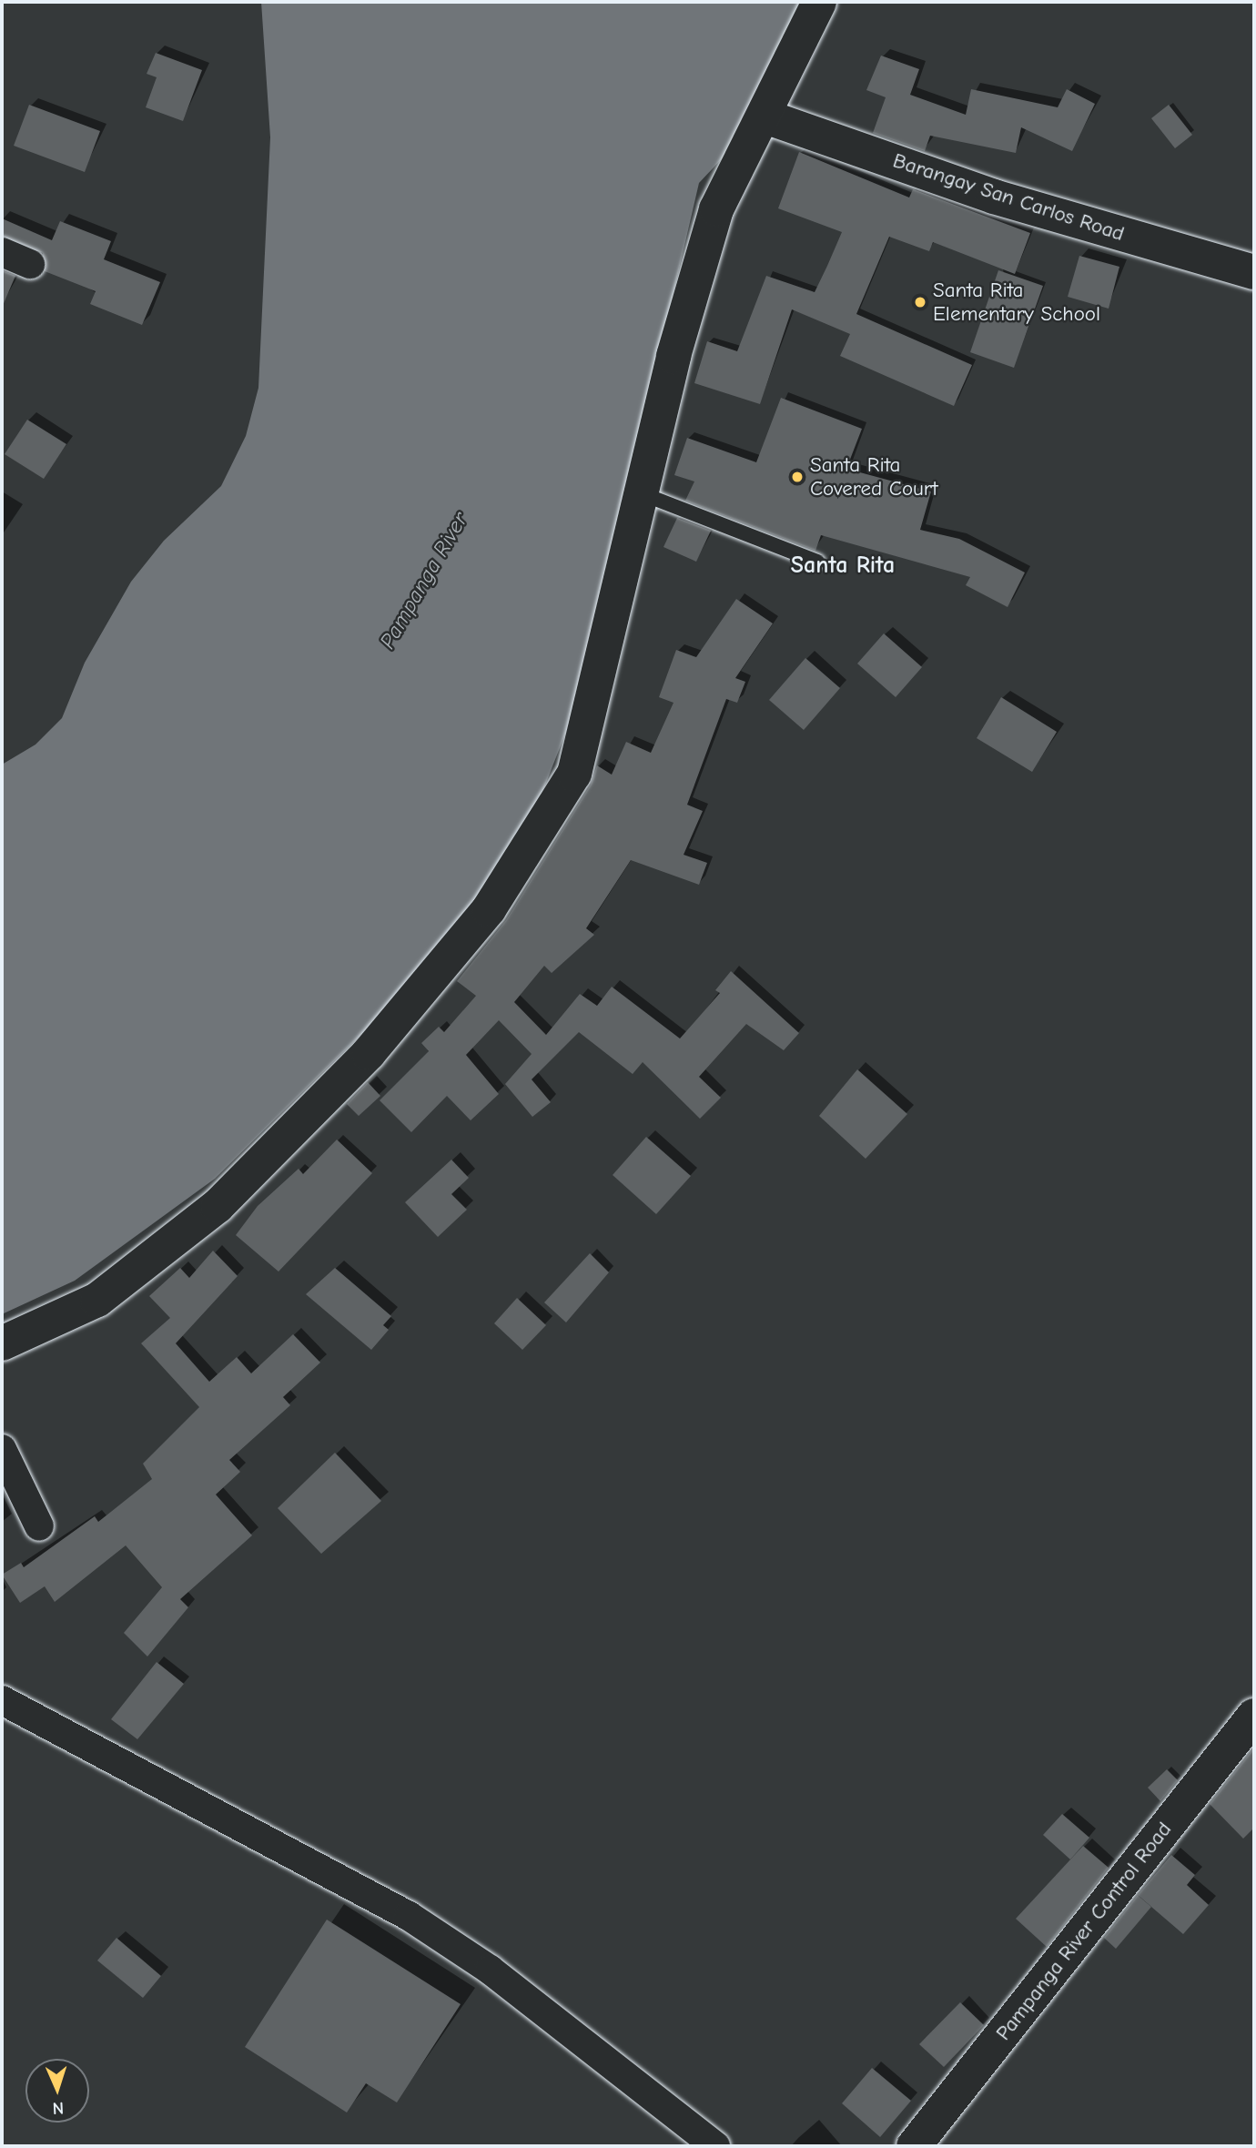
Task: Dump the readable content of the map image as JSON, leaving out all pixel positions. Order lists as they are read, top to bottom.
{
  "streets": {
    "street": ["Barangay San Carlos Road", "Pampanga River Control Road"]
  },
  "districts": ["Santa Rita"],
  "water": ["Pampanga River"],
  "places": ["Santa Rita Elementary School", "Santa Rita Covered Court"],
  "north": "bottom"
}
